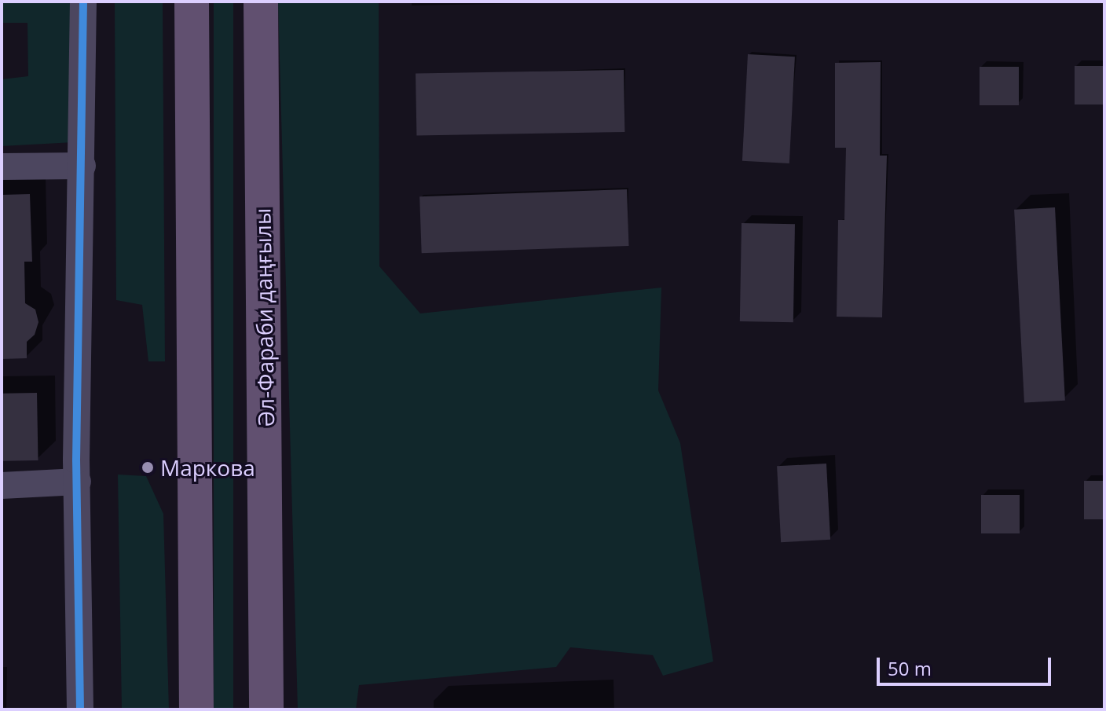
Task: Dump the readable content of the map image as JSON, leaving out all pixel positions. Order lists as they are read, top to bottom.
{
  "streets": {
    "main road": ["Әл-Фараби даңғылы"]
  },
  "places": ["Маркова"],
  "scale_bar": "50 m"
}
